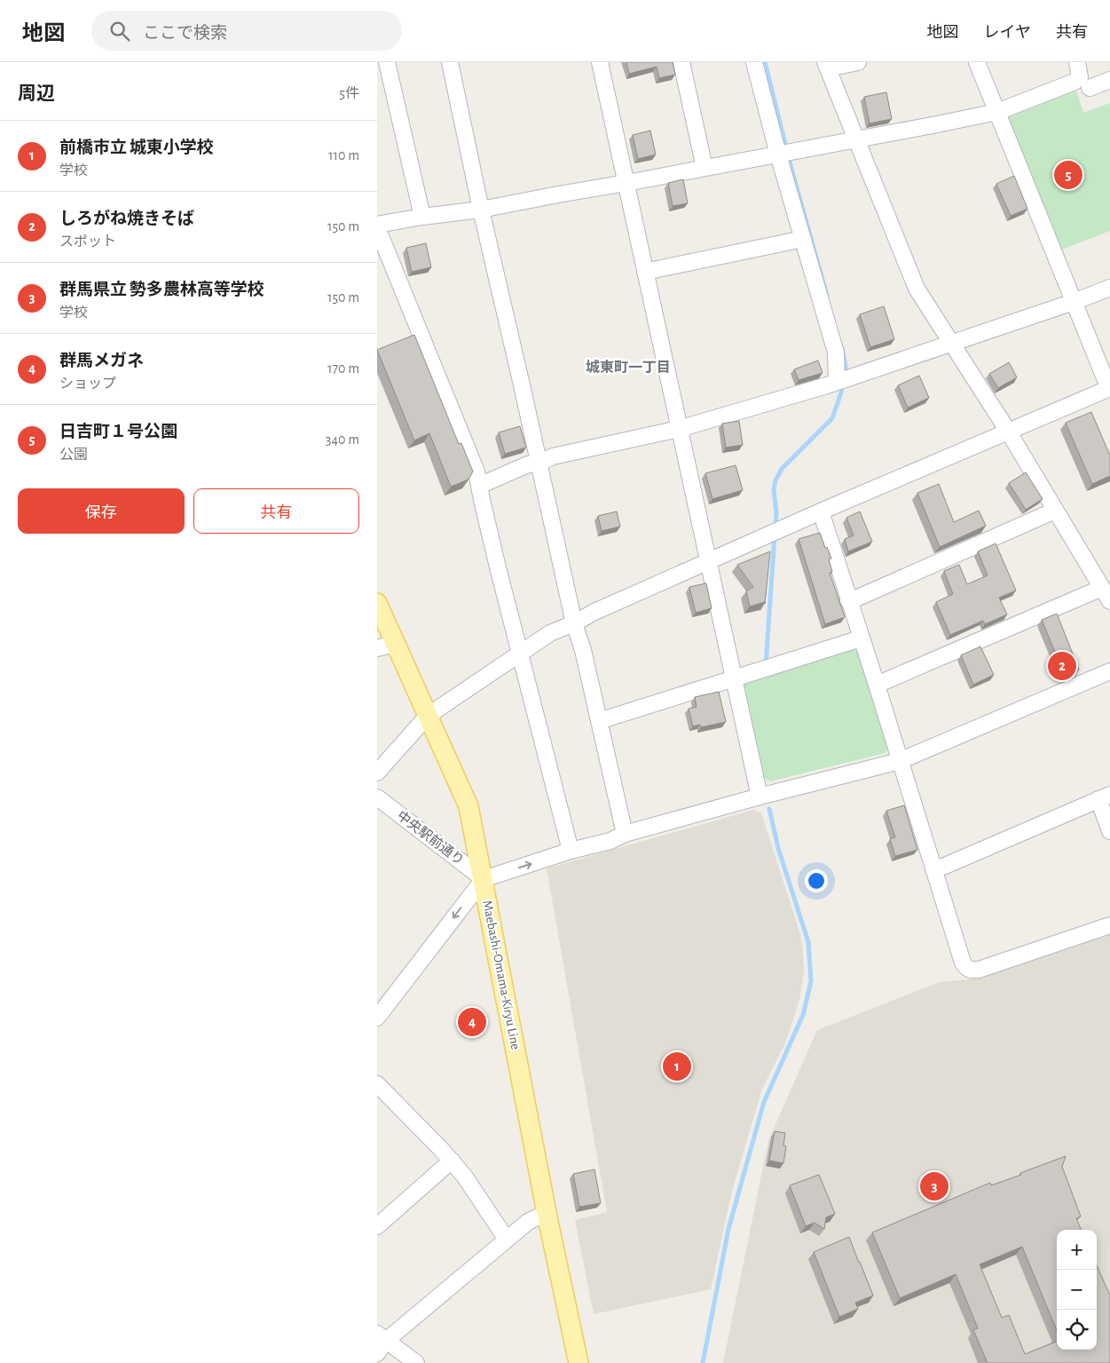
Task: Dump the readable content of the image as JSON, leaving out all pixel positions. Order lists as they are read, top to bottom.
{
  "streets": {
    "main road": ["Maebashi-Omama-Kiryu Line"],
    "street": ["中央駅前通り"]
  },
  "crossings": [
    ["中央駅前通り", "Maebashi-Omama-Kiryu Line"]
  ],
  "districts": ["城東町一丁目"],
  "page": {
    "header": "地図",
    "search": "ここで検索",
    "nav": ["地図", "レイヤ", "共有"],
    "heading": ["周辺", "5件"],
    "list": [
      {
        "mark": "1",
        "name": "前橋市立 城東小学校",
        "note": "学校",
        "value": "110 m"
      },
      {
        "mark": "2",
        "name": "しろがね焼きそば",
        "note": "スポット",
        "value": "150 m"
      },
      {
        "mark": "3",
        "name": "群馬県立 勢多農林高等学校",
        "note": "学校",
        "value": "150 m"
      },
      {
        "mark": "4",
        "name": "群馬メガネ",
        "note": "ショップ",
        "value": "170 m"
      },
      {
        "mark": "5",
        "name": "日吉町１号公園",
        "note": "公園",
        "value": "340 m"
      }
    ],
    "pins": [
      "5",
      "2",
      "4",
      "1",
      "3"
    ],
    "buttons": ["保存", "共有"],
    "map_buttons": ["+", "−"]
  }
}
